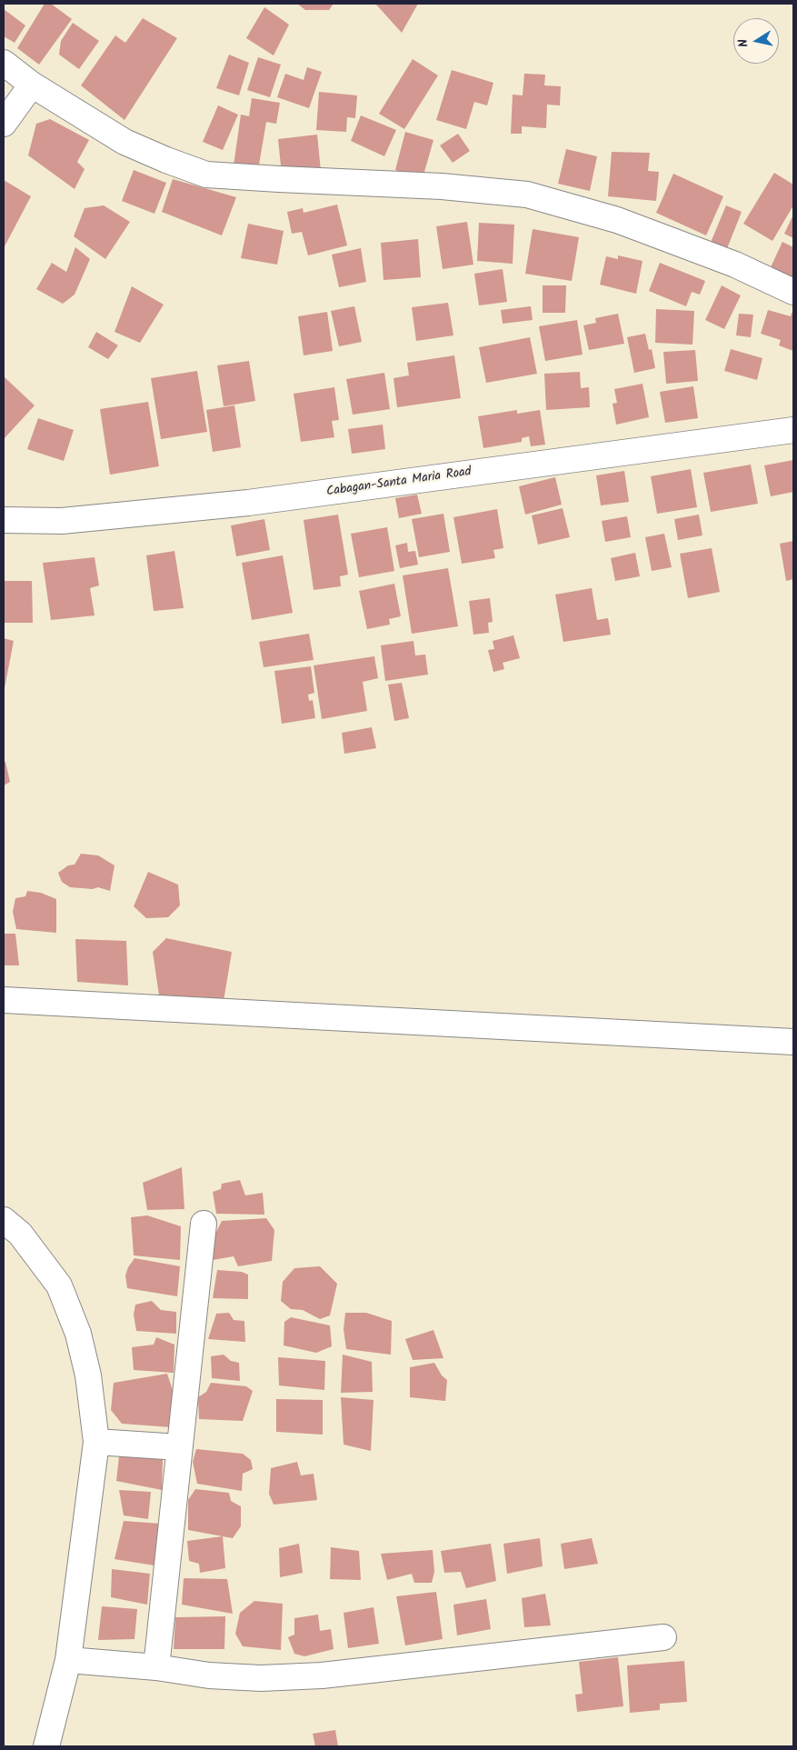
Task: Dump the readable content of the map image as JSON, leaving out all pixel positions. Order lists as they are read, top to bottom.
{
  "streets": {
    "street": ["Cabagan-Santa Maria Road"]
  },
  "north": "left"
}
